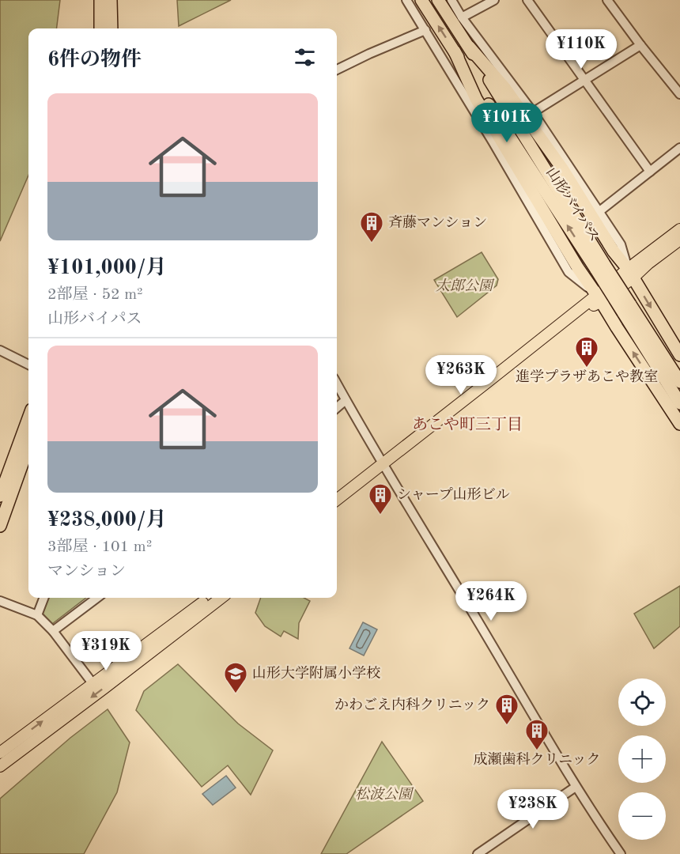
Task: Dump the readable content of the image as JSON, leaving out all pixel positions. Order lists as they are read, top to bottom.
{
  "streets": {
    "highway": ["山形バイパス"]
  },
  "districts": ["あこや町三丁目"],
  "parks": ["太郎公園", "松波公園"],
  "places": {
    "building": [
      "斉藤マンション",
      "進学プラザあこや教室",
      "シャープ山形ビル",
      "かわごえ内科クリニック",
      "成瀬歯科クリニック"
    ],
    "school or university": ["山形大学附属小学校"]
  },
  "page": {
    "heading": "6件の物件",
    "price": [
      "¥110K",
      "¥101K",
      "¥263K",
      "¥264K",
      "¥319K",
      "¥238K"
    ],
    "list": [
      {
        "name": "¥101,000/月",
        "note": "2部屋 · 52 m² · 山形バイパス"
      },
      {
        "name": "¥238,000/月",
        "note": "3部屋 · 101 m² · マンション"
      }
    ],
    "map_buttons": ["+", "−"]
  }
}
